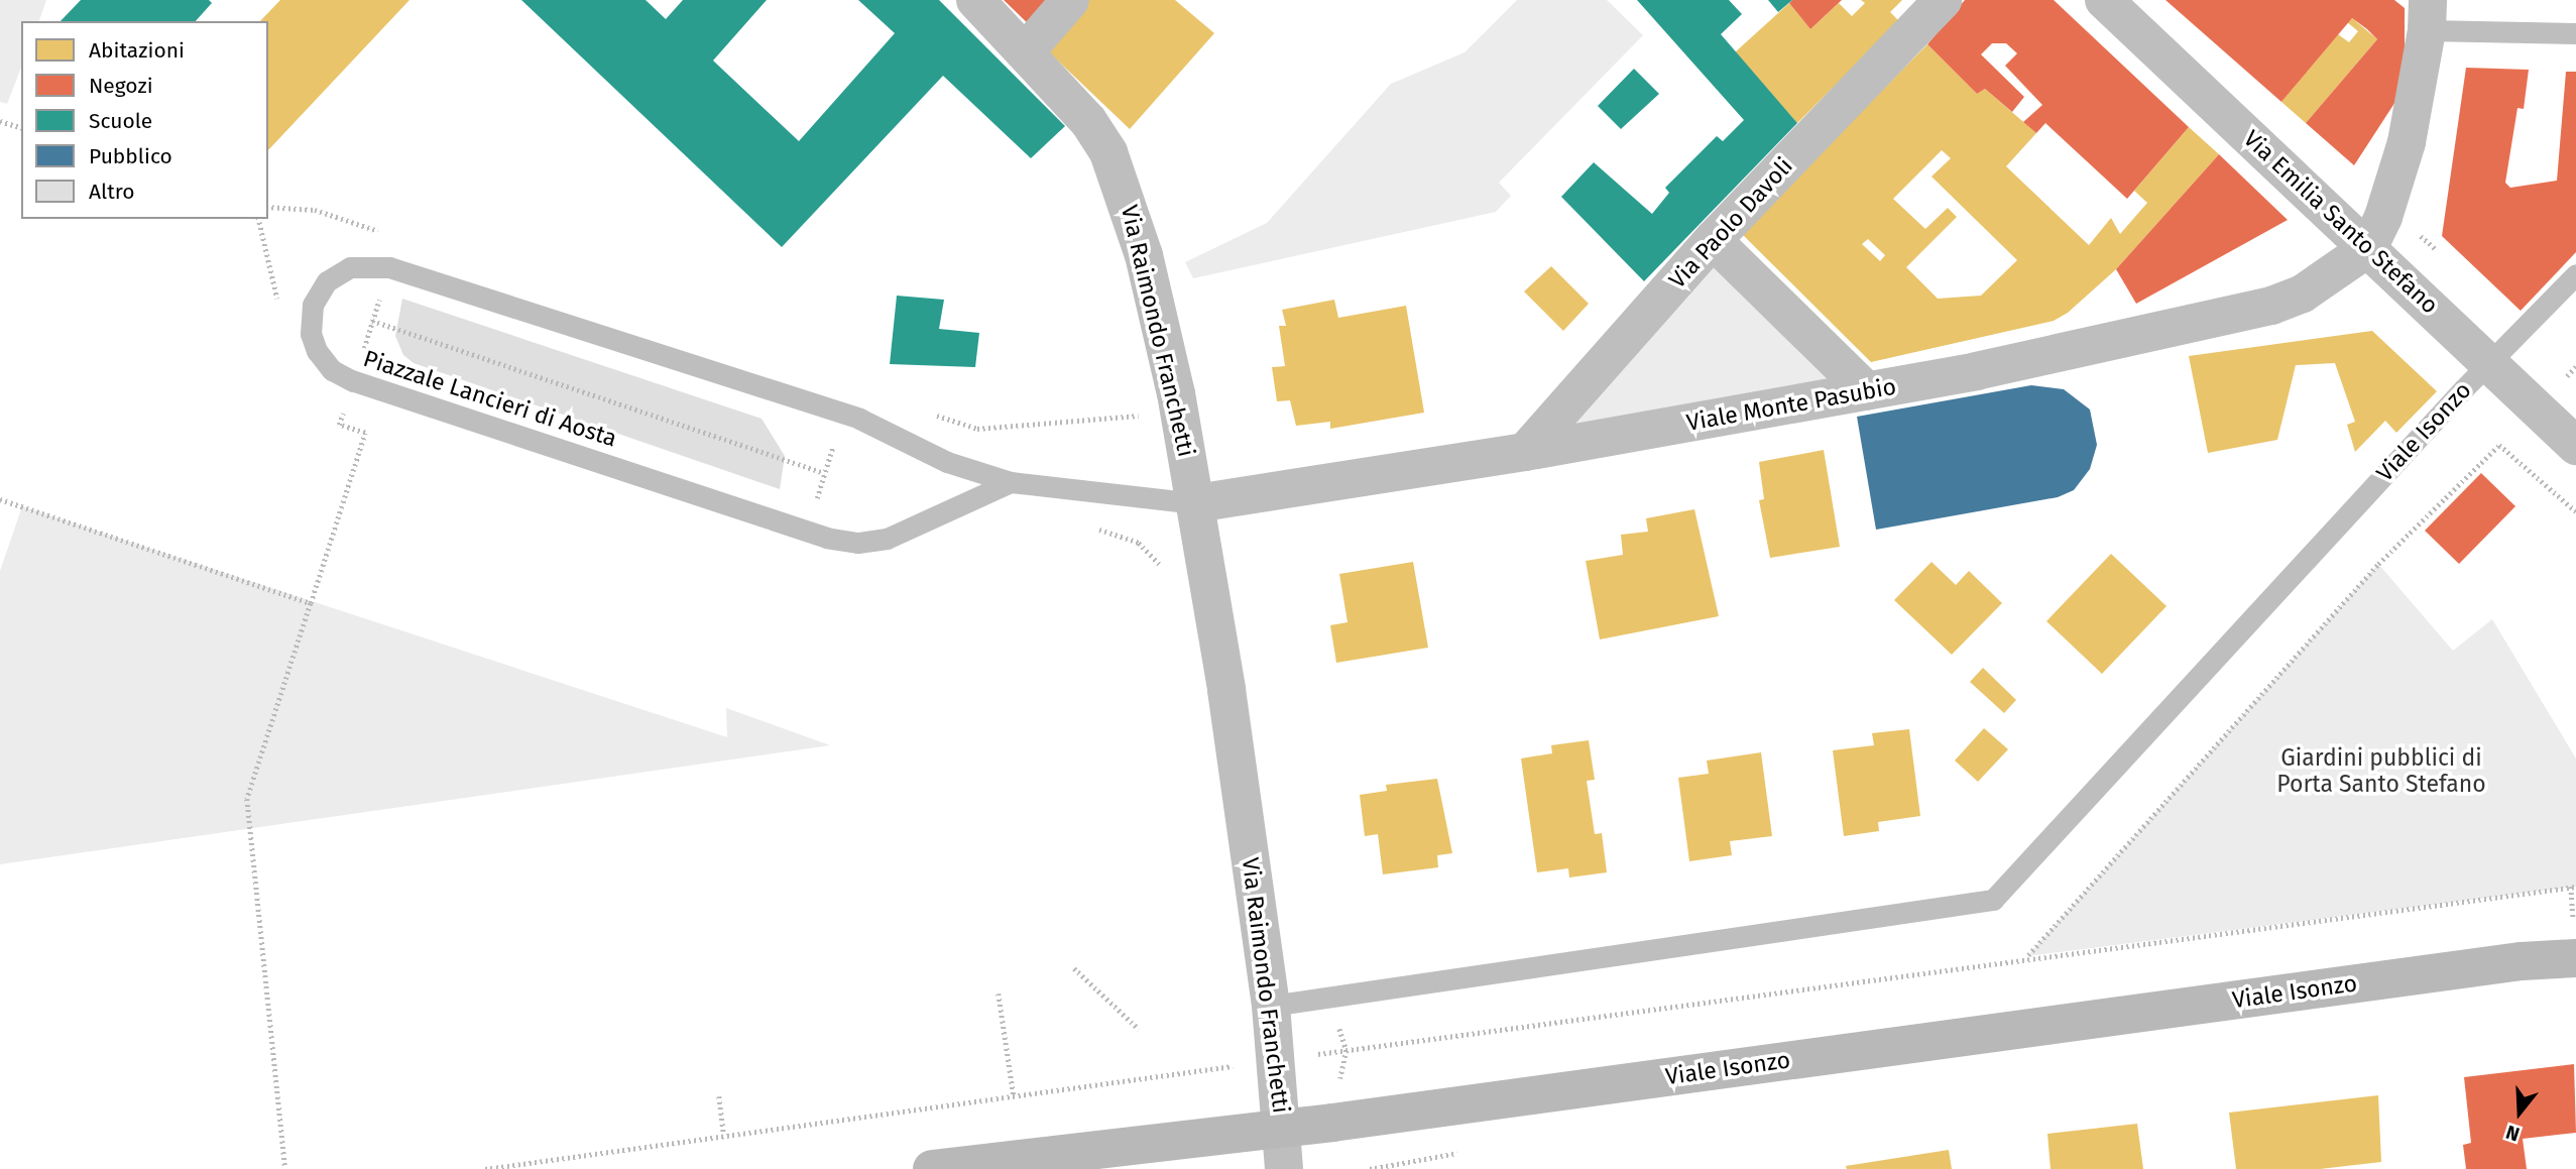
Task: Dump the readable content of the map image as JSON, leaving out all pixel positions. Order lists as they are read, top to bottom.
{
  "streets": {
    "main road": ["Viale Isonzo"],
    "street": [
      "Via Emilia Santo Stefano",
      "Via Paolo Davoli",
      "Via Raimondo Franchetti",
      "Viale Monte Pasubio"
    ],
    "lane": ["Piazzale Lancieri di Aosta"]
  },
  "crossings": [
    ["Via Emilia Santo Stefano", "Viale Monte Pasubio"],
    ["Via Emilia Santo Stefano", "Viale Isonzo"],
    ["Via Paolo Davoli", "Viale Monte Pasubio"],
    ["Via Raimondo Franchetti", "Piazzale Lancieri di Aosta"],
    ["Via Raimondo Franchetti", "Viale Monte Pasubio"],
    ["Via Raimondo Franchetti", "Viale Isonzo"],
    ["Piazzale Lancieri di Aosta", "Viale Monte Pasubio"]
  ],
  "parks": ["Giardini pubblici di Porta Santo Stefano"],
  "legend": [
    "Abitazioni",
    "Negozi",
    "Scuole",
    "Pubblico",
    "Altro"
  ],
  "north": "bottom"
}
